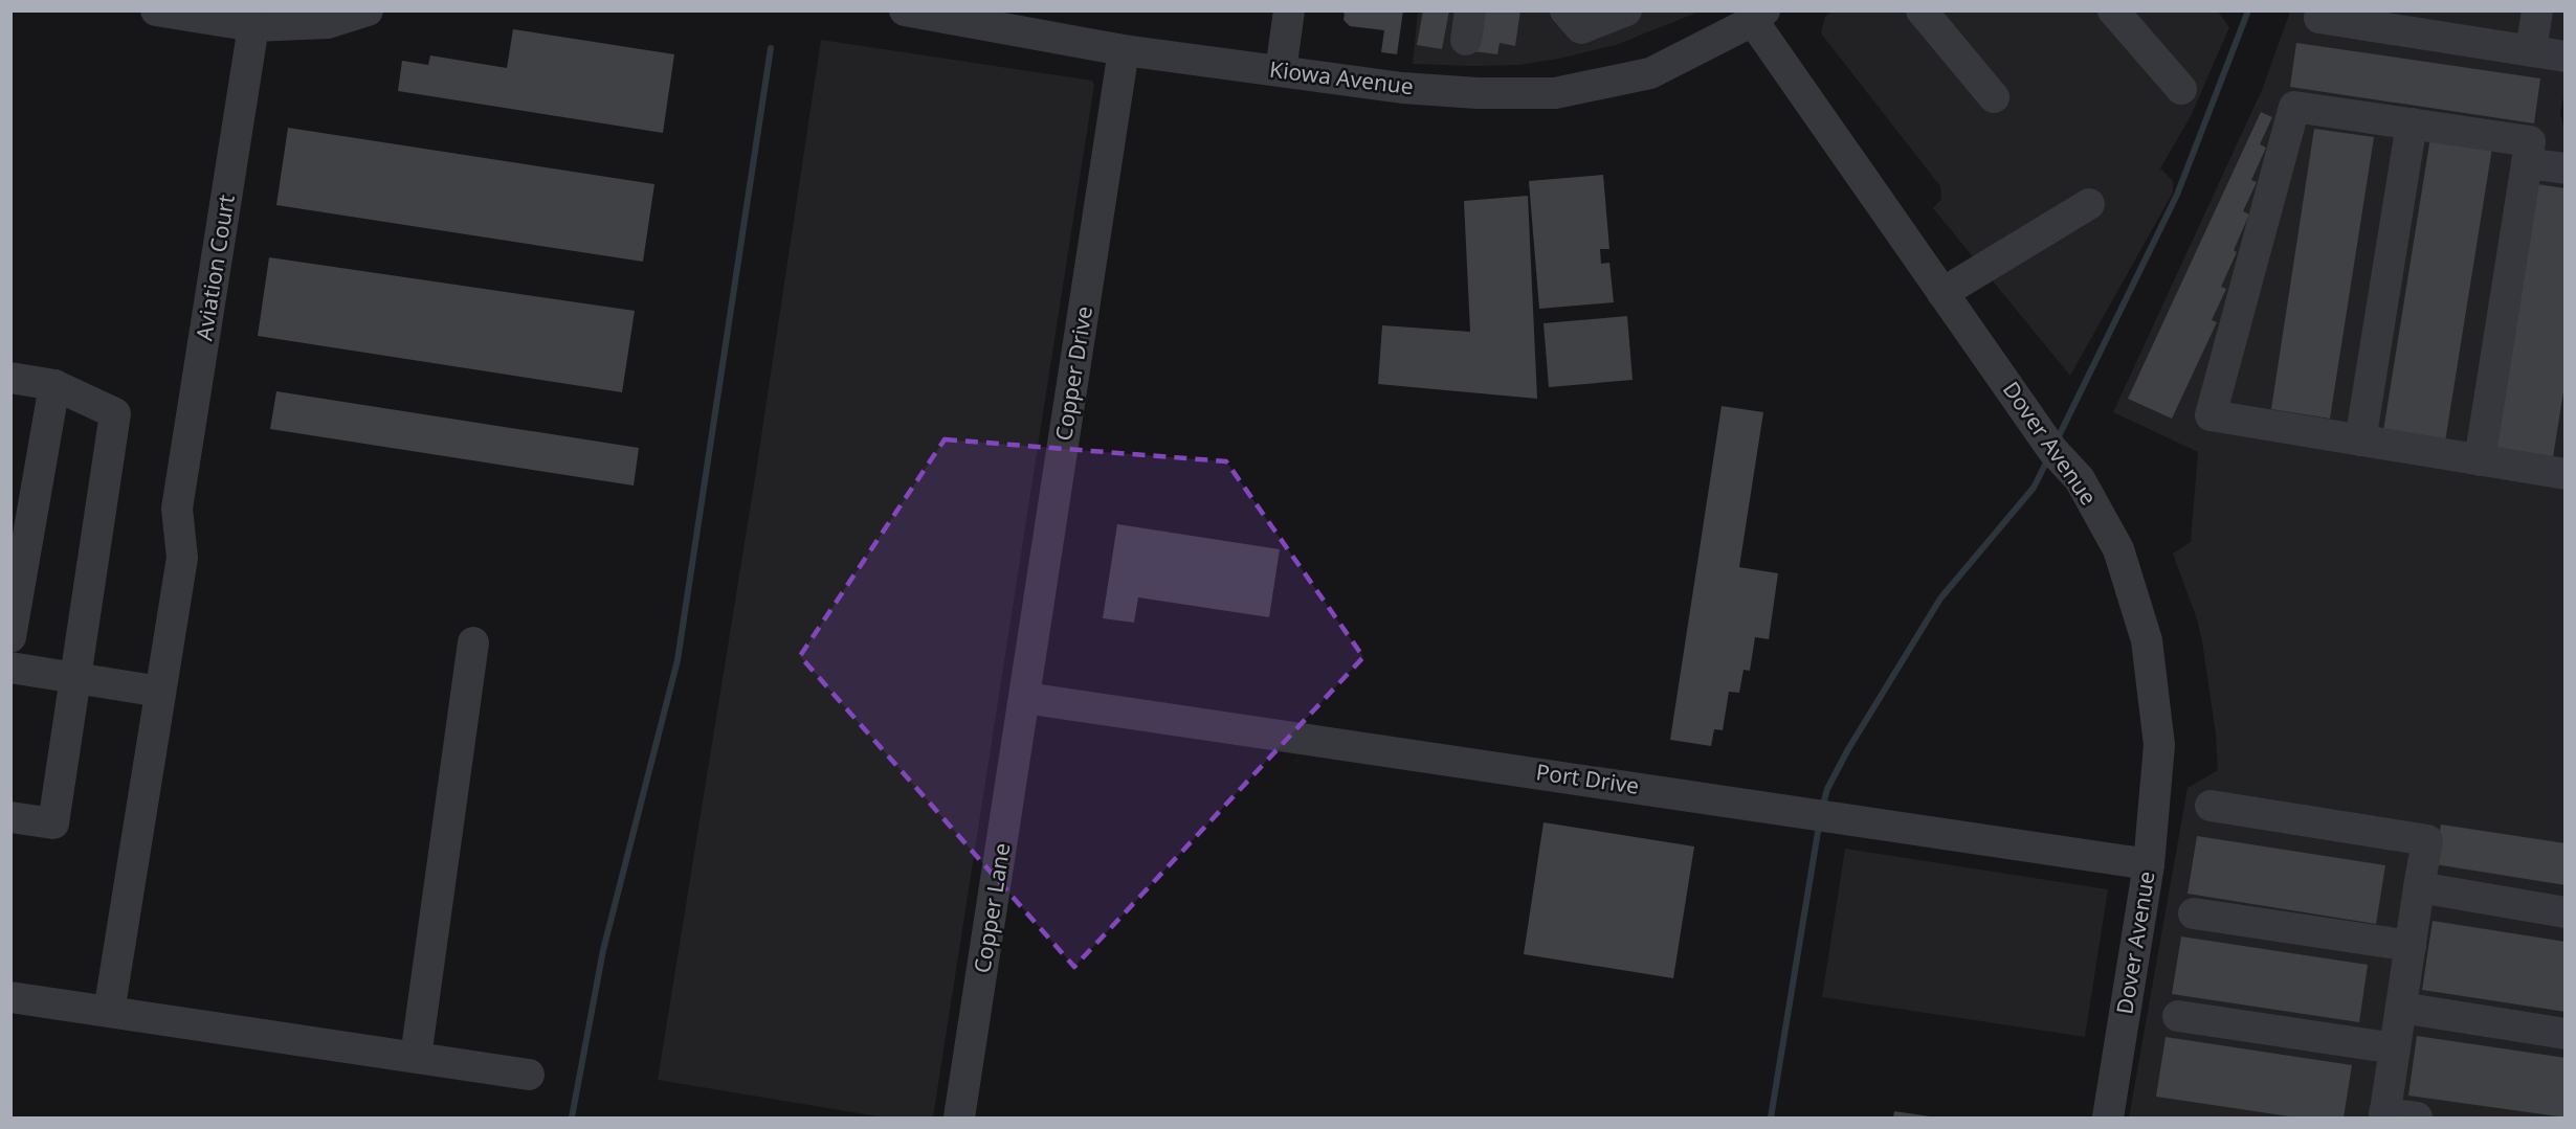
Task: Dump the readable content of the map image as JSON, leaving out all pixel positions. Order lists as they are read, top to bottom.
{
  "streets": {
    "street": [
      "Kiowa Avenue",
      "Aviation Court",
      "Copper Drive",
      "Dover Avenue",
      "Port Drive",
      "Copper Lane"
    ]
  },
  "crossings": [
    ["Kiowa Avenue", "Copper Drive"],
    ["Kiowa Avenue", "Dover Avenue"],
    ["Copper Drive", "Port Drive"],
    ["Copper Drive", "Copper Lane"],
    ["Dover Avenue", "Port Drive"],
    ["Port Drive", "Copper Lane"]
  ]
}
